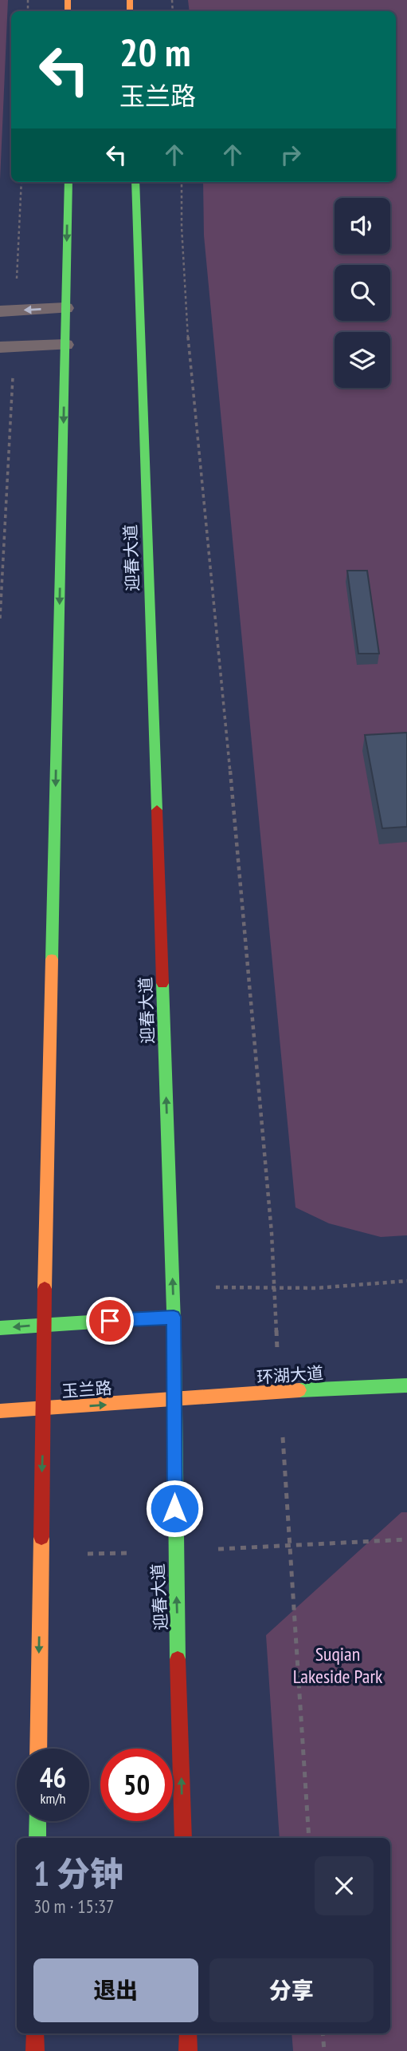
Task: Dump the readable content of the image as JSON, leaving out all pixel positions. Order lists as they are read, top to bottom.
{
  "streets": {
    "main road": ["迎春大道", "环湖大道", "玉兰路"]
  },
  "crossings": [
    ["迎春大道", "环湖大道"],
    ["迎春大道", "玉兰路"],
    ["环湖大道", "玉兰路"]
  ],
  "parks": ["Suqian Lakeside Park"],
  "page": {
    "turn": ["20 m", "玉兰路"],
    "speed": "46 km/h",
    "limit": "50",
    "heading": ["1 分钟", "30 m · 15:37"],
    "buttons": ["退出", "分享"]
  }
}
